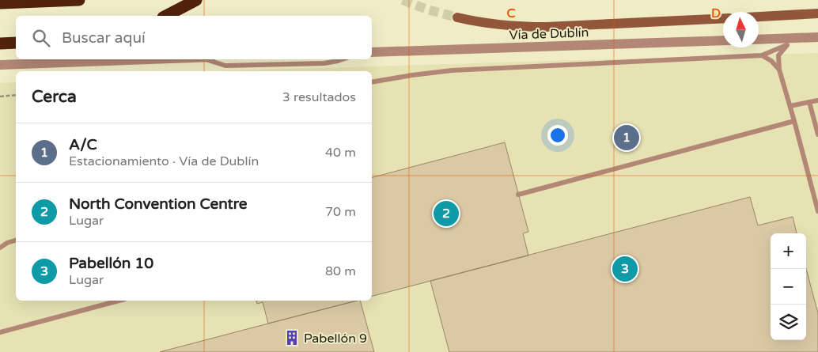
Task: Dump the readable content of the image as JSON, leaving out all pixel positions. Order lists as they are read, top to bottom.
{
  "streets": {
    "street": ["Vía de Dublín"]
  },
  "places": {
    "building": ["Pabellón 9"]
  },
  "north": "top",
  "page": {
    "search": "Buscar aquí",
    "heading": ["Cerca", "3 resultados"],
    "list": [
      {
        "mark": "1",
        "name": "A/C",
        "note": "Estacionamiento · Vía de Dublín",
        "value": "40 m"
      },
      {
        "mark": "2",
        "name": "North Convention Centre",
        "note": "Lugar",
        "value": "70 m"
      },
      {
        "mark": "3",
        "name": "Pabellón 10",
        "note": "Lugar",
        "value": "80 m"
      }
    ],
    "pins": ["1", "2", "3"],
    "map_buttons": ["+", "−"]
  },
  "grid": {
    "columns": ["C", "D"]
  }
}
